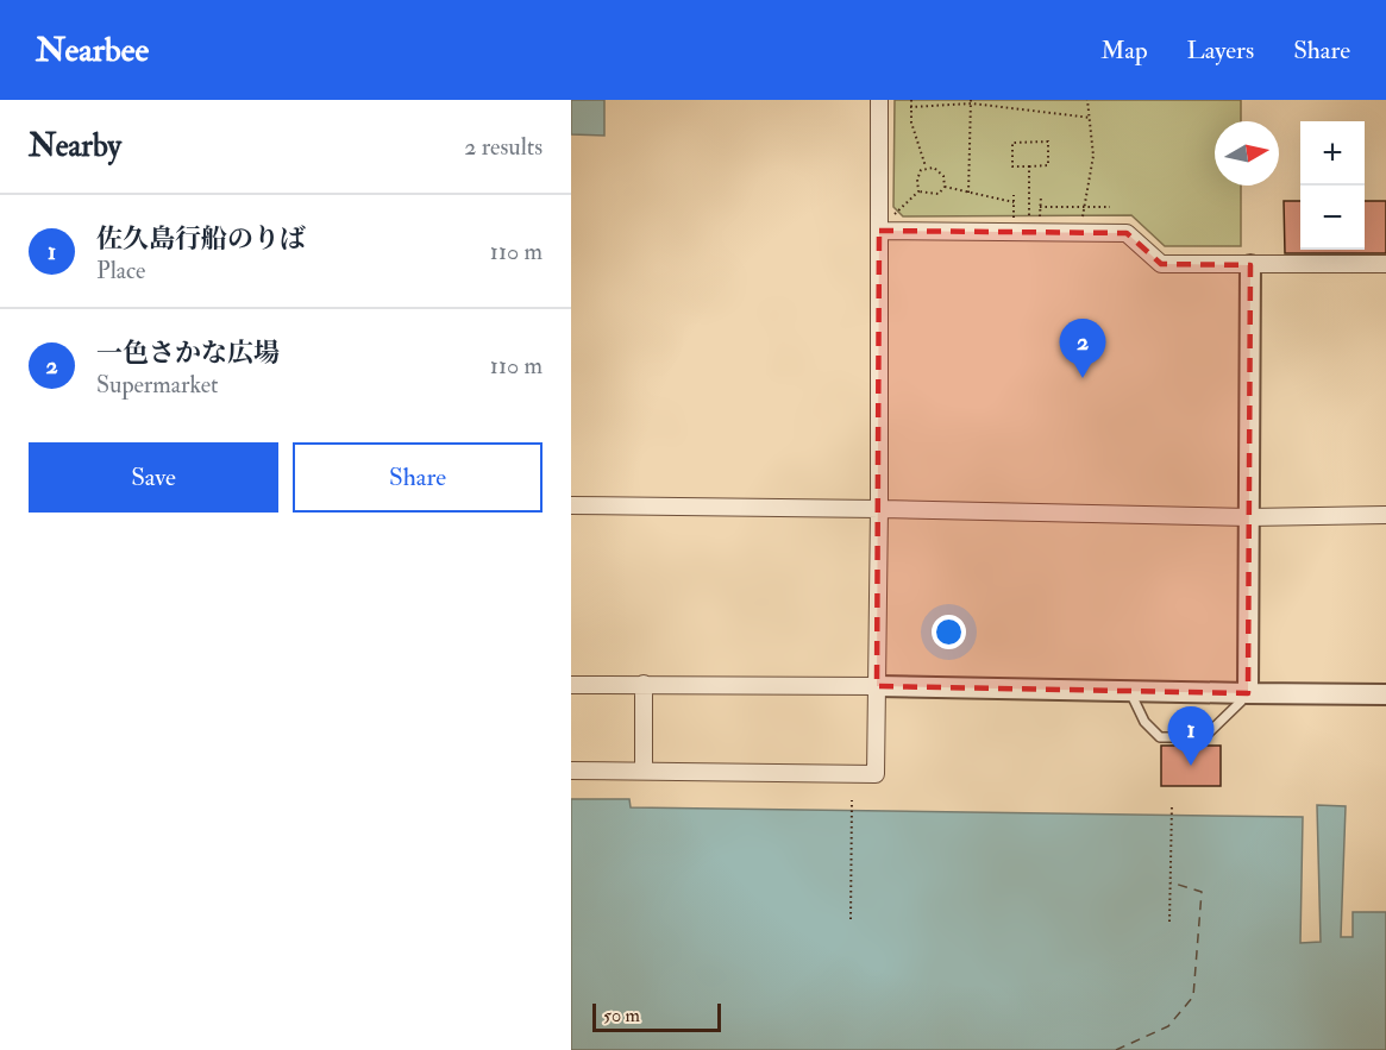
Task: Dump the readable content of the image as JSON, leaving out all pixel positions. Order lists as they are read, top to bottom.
{
  "scale_bar": "50 m",
  "north": "right",
  "page": {
    "header": "Nearbee",
    "nav": ["Map", "Layers", "Share"],
    "heading": ["Nearby", "2 results"],
    "map_buttons": ["+", "−"],
    "list": [
      {
        "mark": "1",
        "name": "佐久島行船のりば",
        "note": "Place",
        "value": "110 m"
      },
      {
        "mark": "2",
        "name": "一色さかな広場",
        "note": "Supermarket",
        "value": "110 m"
      }
    ],
    "pins": ["2", "1"],
    "buttons": ["Save", "Share"],
    "scale": "50 m"
  }
}
